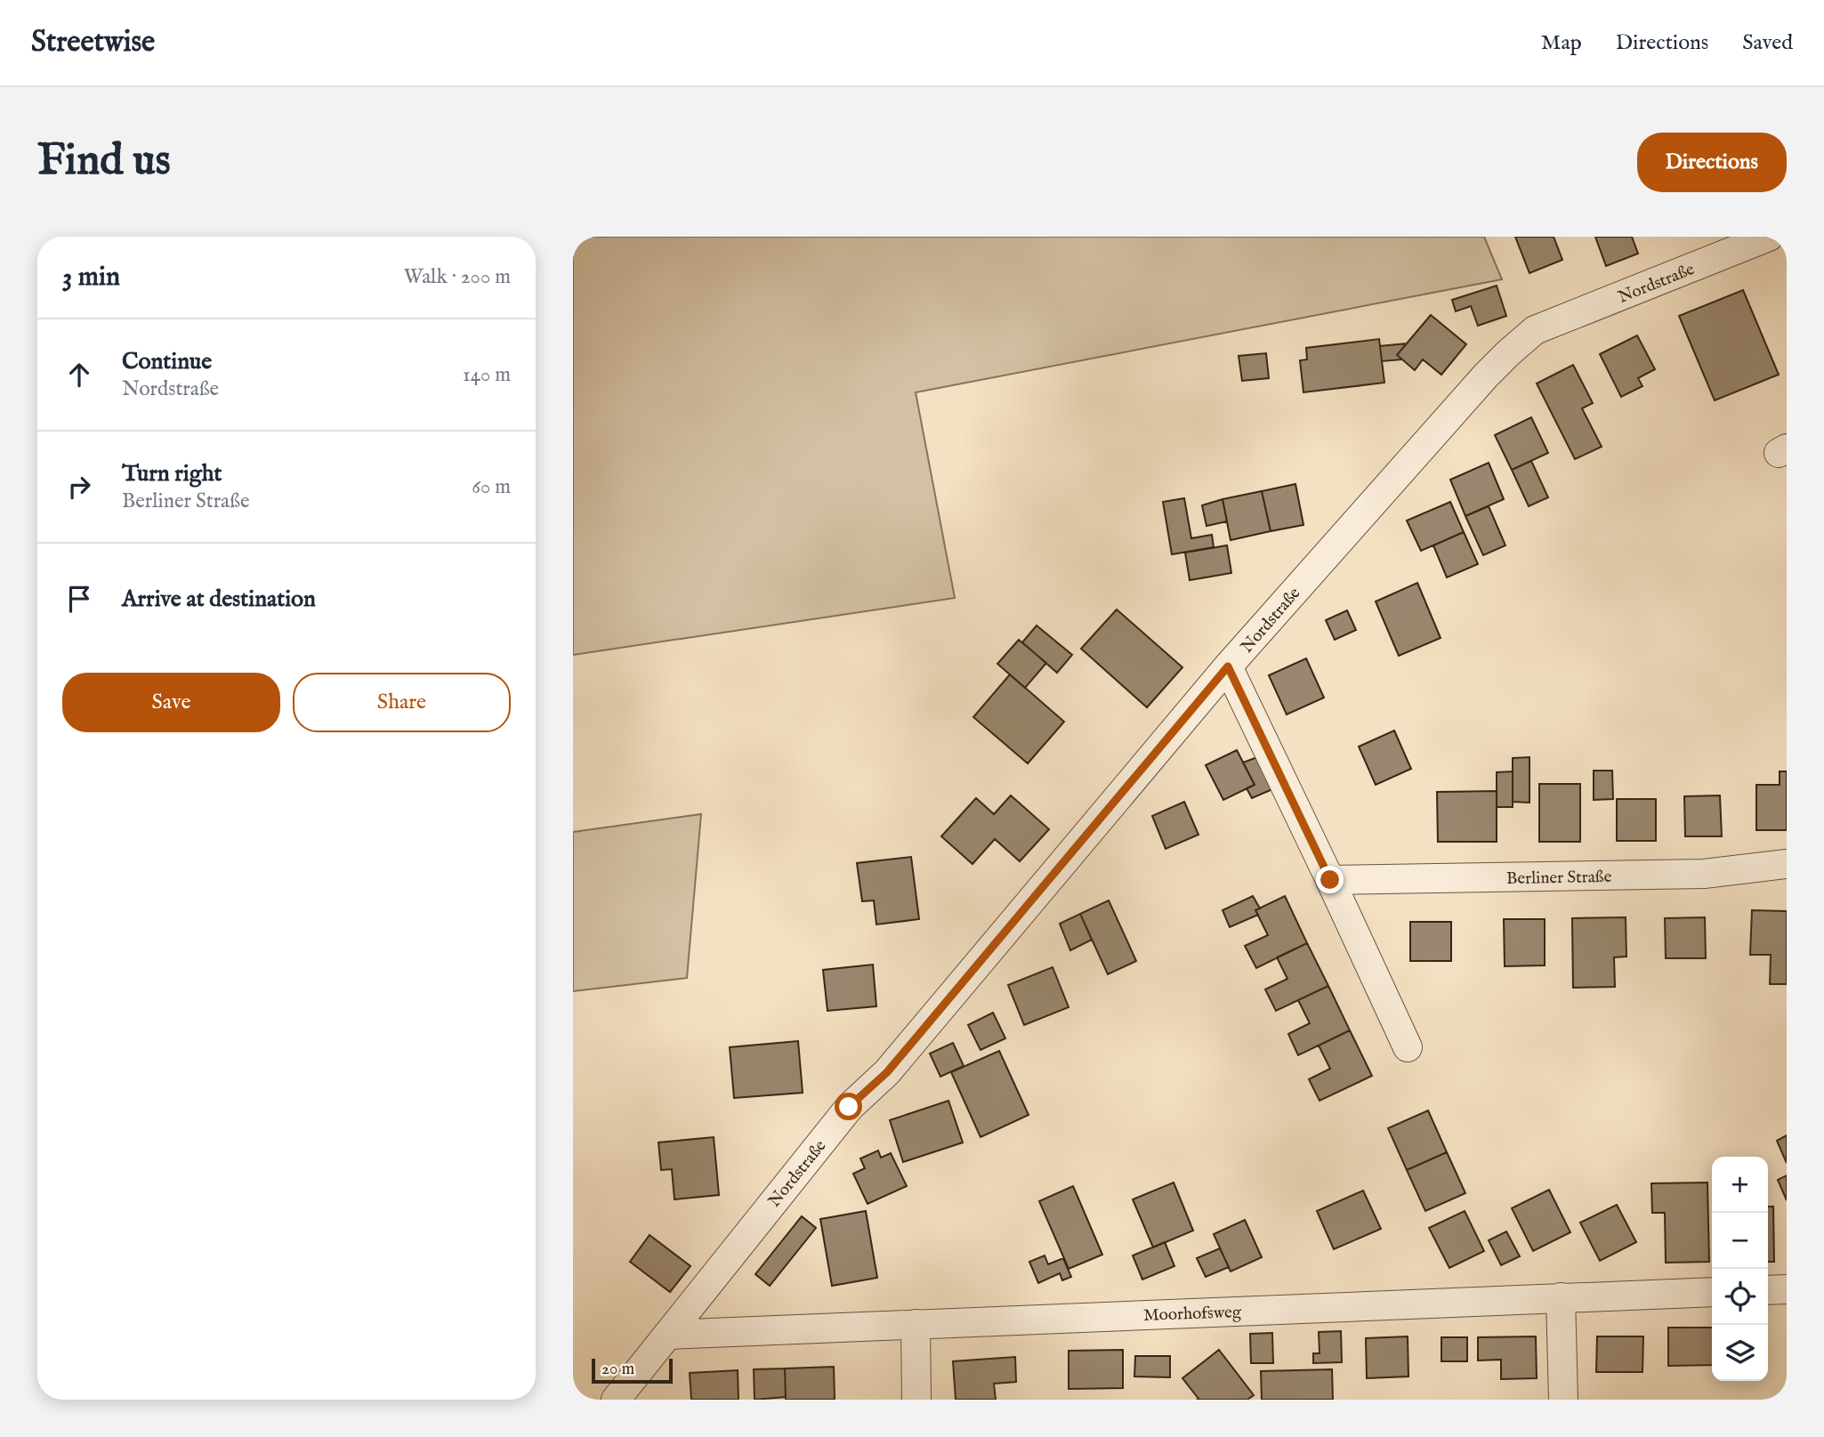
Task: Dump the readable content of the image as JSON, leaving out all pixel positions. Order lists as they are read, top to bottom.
{
  "streets": {
    "street": ["Nordstraße", "Berliner Straße", "Moorhofsweg"]
  },
  "crossings": [
    ["Nordstraße", "Moorhofsweg"]
  ],
  "scale_bar": "20 m",
  "page": {
    "header": "Streetwise",
    "nav": ["Map", "Directions", "Saved"],
    "buttons": [
      "Directions",
      ["Save", "Share"]
    ],
    "title": "Find us",
    "heading": ["3 min", "Walk · 200 m"],
    "list": [
      ["Continue", "Nordstraße", "140 m"],
      ["Turn right", "Berliner Straße", "60 m"],
      "Arrive at destination"
    ],
    "map_buttons": ["+", "−"],
    "scale": "20 m"
  }
}
